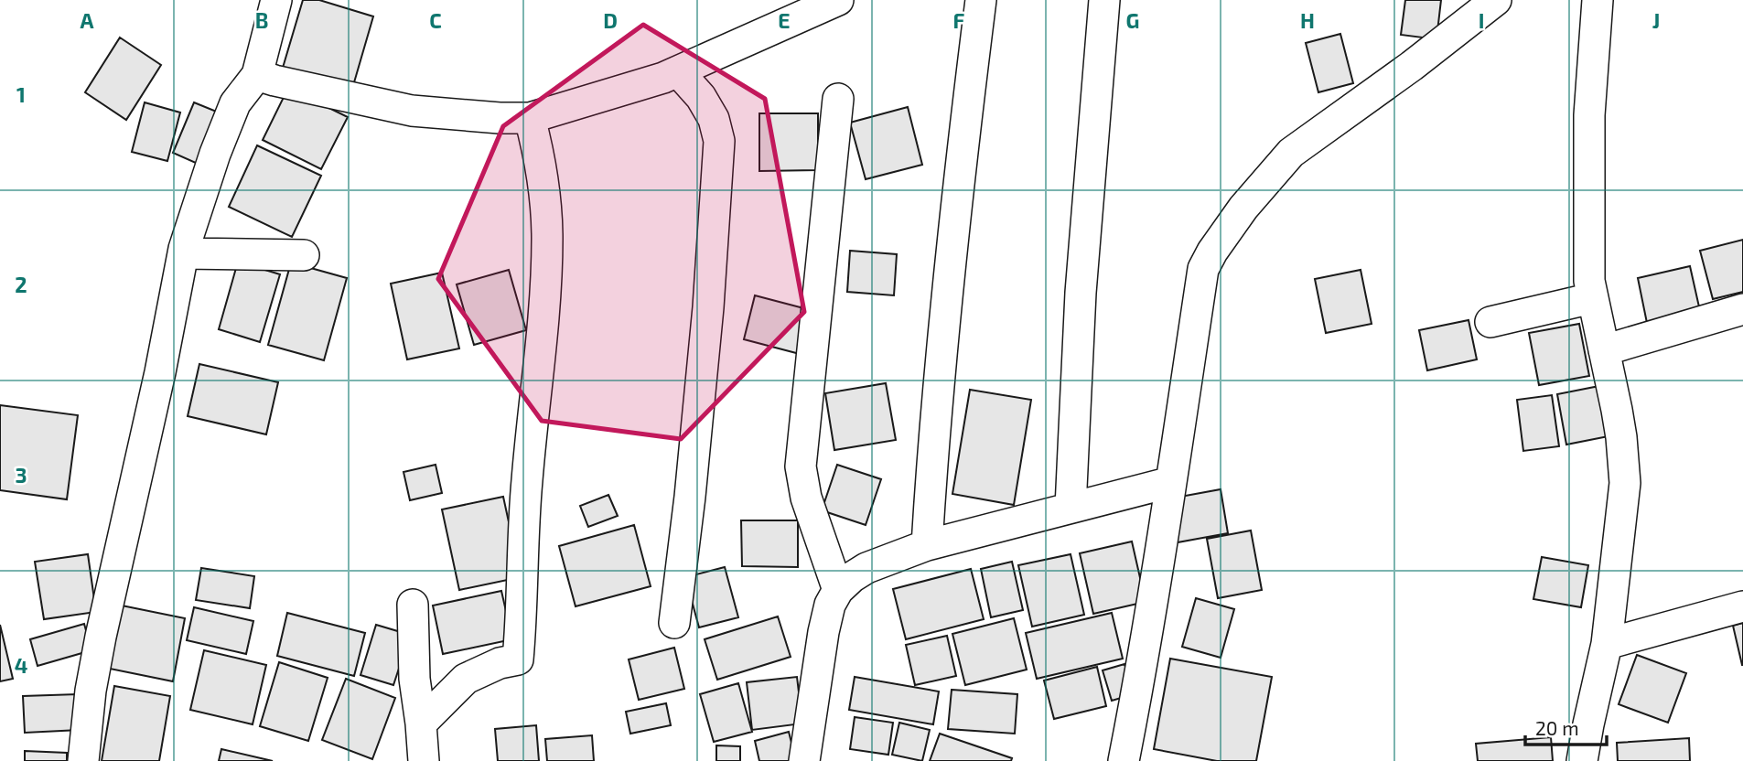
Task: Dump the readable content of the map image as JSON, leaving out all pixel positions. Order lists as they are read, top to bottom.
{
  "scale_bar": "20 m",
  "grid": {
    "columns": [
      "A",
      "B",
      "C",
      "D",
      "E",
      "F",
      "G",
      "H",
      "I",
      "J"
    ],
    "rows": [
      "1",
      "2",
      "3",
      "4"
    ]
  }
}
